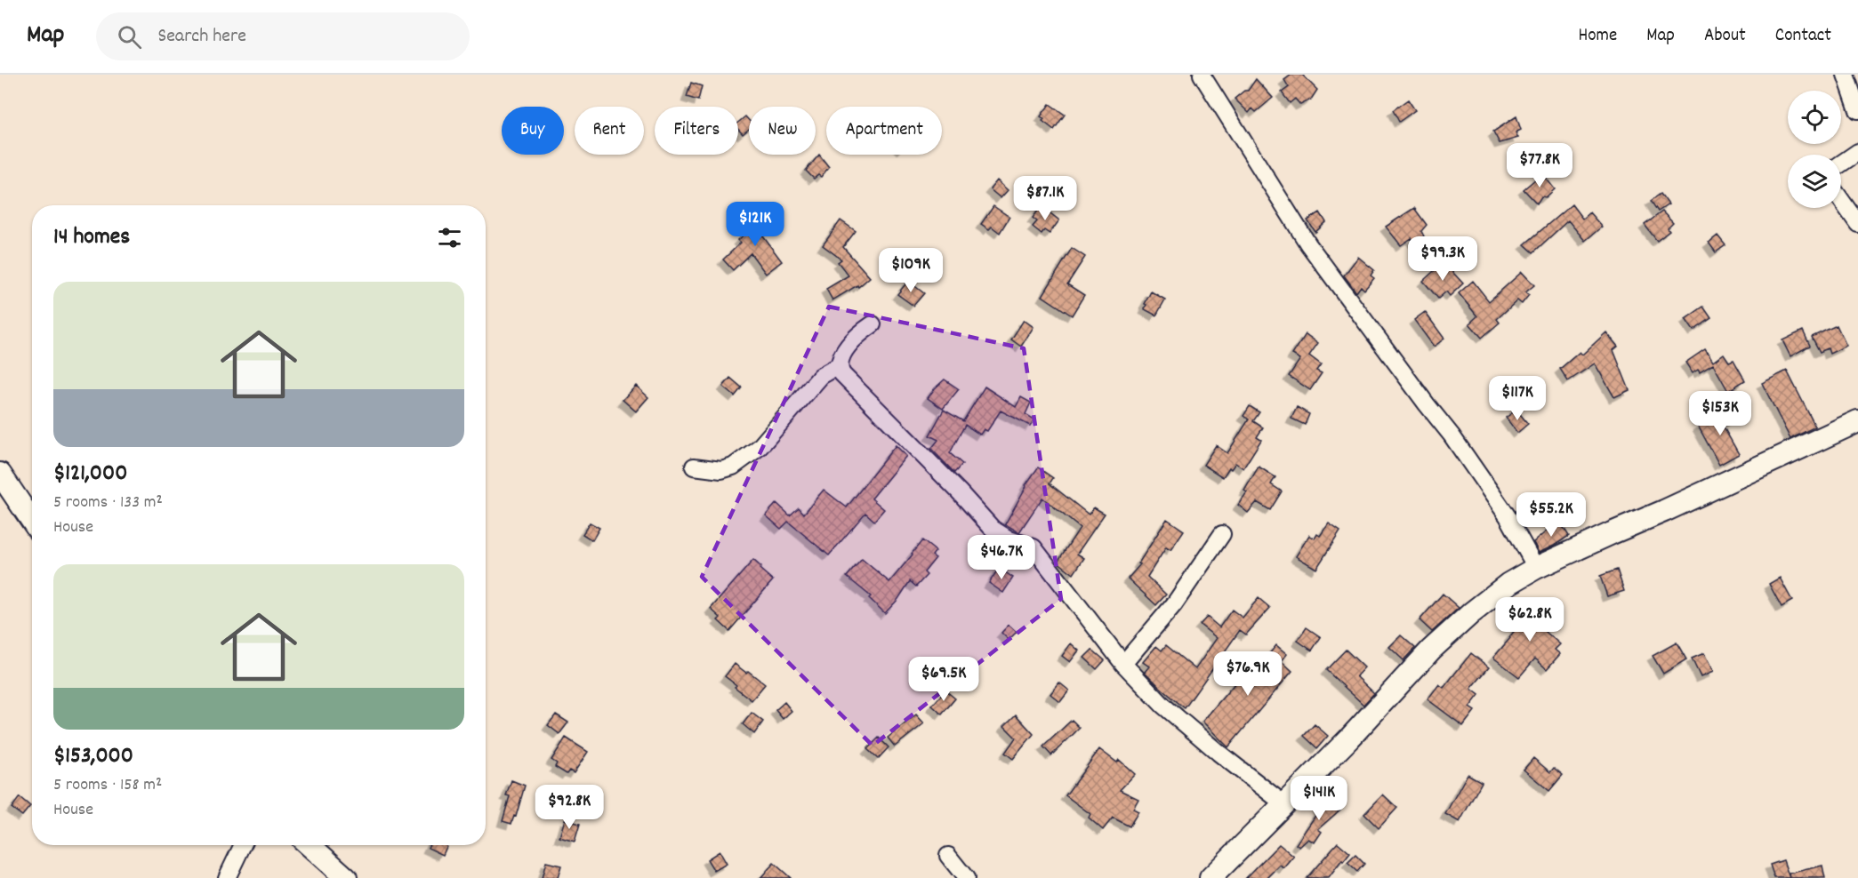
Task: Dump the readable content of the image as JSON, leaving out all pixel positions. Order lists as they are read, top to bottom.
{
  "page": {
    "header": "Map",
    "search": "Search here",
    "nav": [
      "Home",
      "Map",
      "About",
      "Contact"
    ],
    "chip": [
      "Buy",
      "Rent",
      "Filters",
      "New",
      "Apartment"
    ],
    "price": [
      "$77.8K",
      "$87.1K",
      "$121K",
      "$99.3K",
      "$109K",
      "$117K",
      "$153K",
      "$55.2K",
      "$46.7K",
      "$62.8K",
      "$76.9K",
      "$69.5K",
      "$141K",
      "$92.8K"
    ],
    "heading": "14 homes",
    "list": [
      {
        "name": "$121,000",
        "note": "5 rooms · 133 m² · House"
      },
      {
        "name": "$153,000",
        "note": "5 rooms · 158 m² · House"
      }
    ]
  }
}
